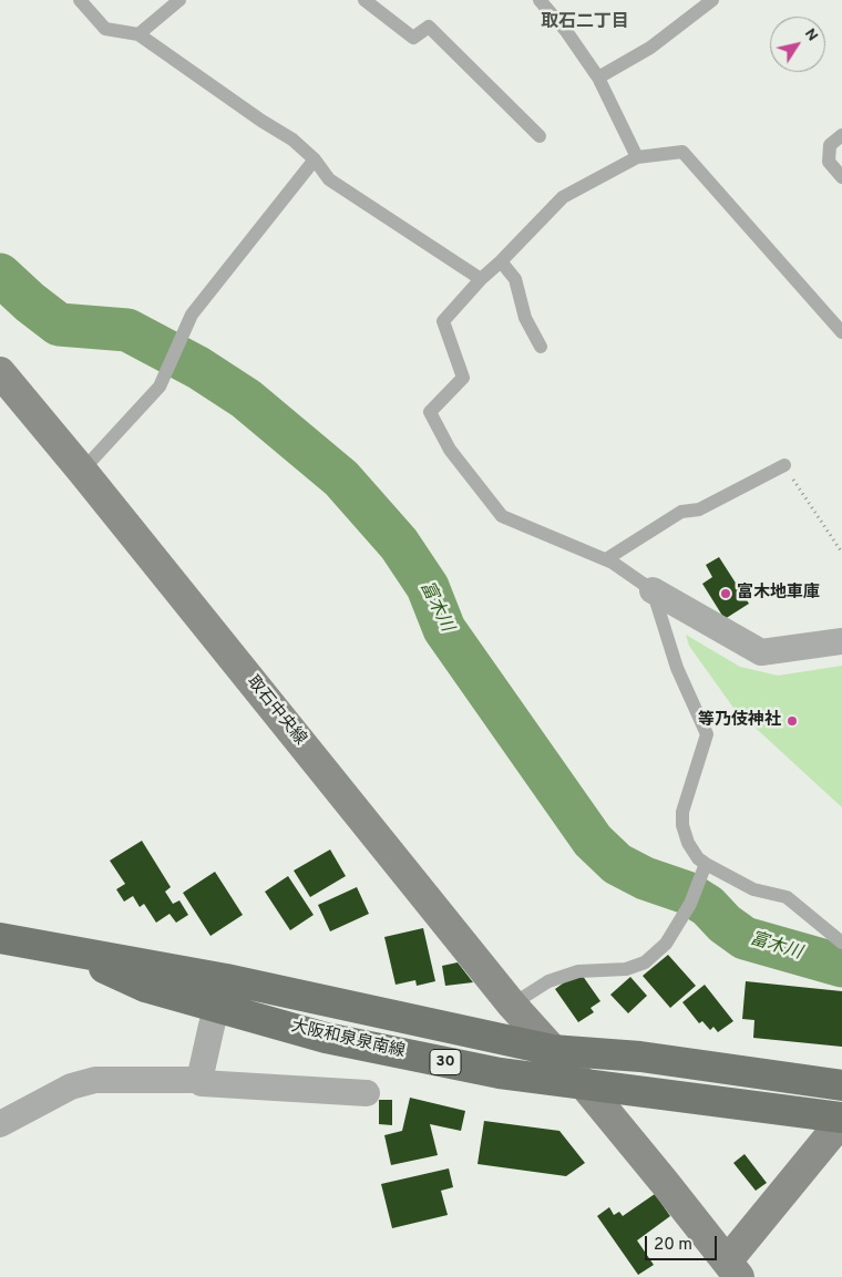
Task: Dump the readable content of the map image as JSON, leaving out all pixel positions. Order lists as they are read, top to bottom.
{
  "streets": {
    "main road": ["大阪和泉泉南線", "30"],
    "street": ["取石中央線"]
  },
  "crossings": [
    ["取石中央線", "大阪和泉泉南線"]
  ],
  "districts": ["取石二丁目"],
  "water": ["富木川"],
  "places": ["富木地車庫", "等乃伎神社"],
  "scale_bar": "20 m",
  "north": "top right"
}
